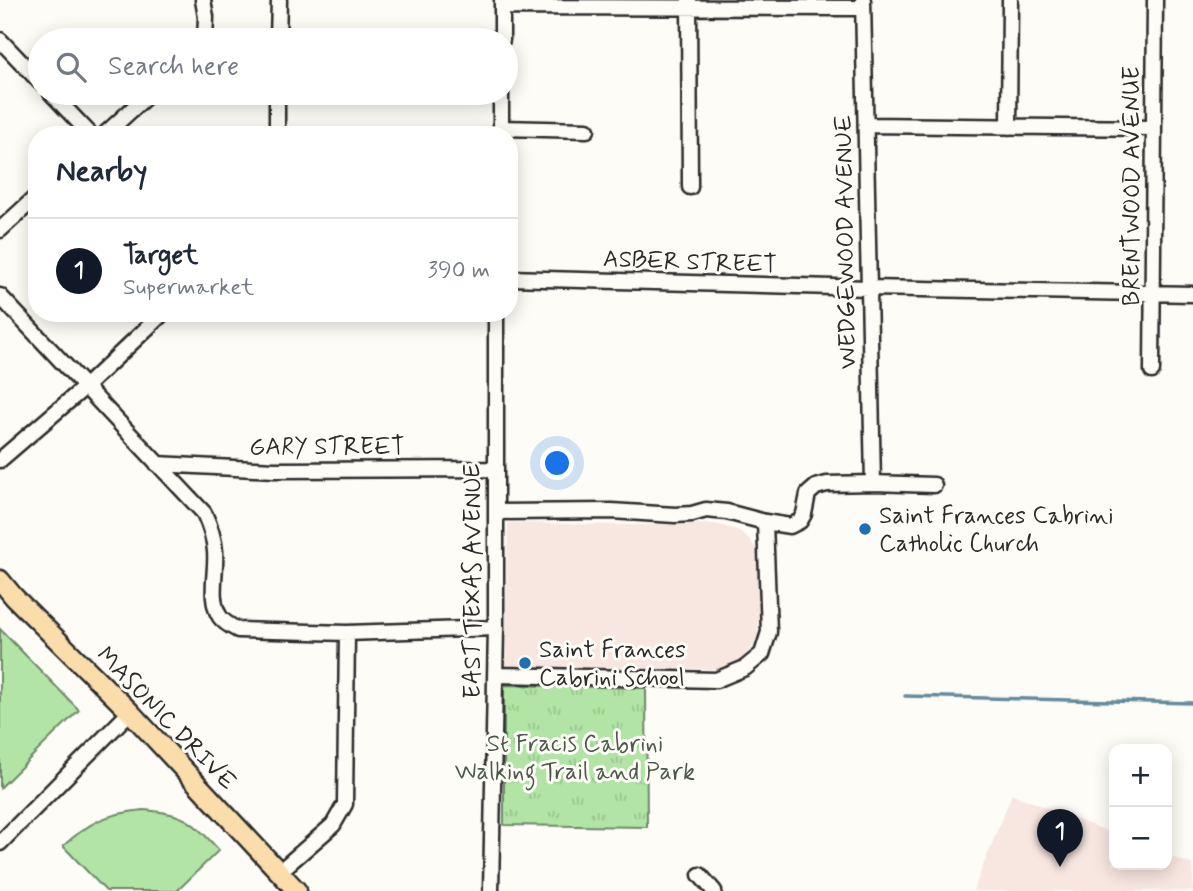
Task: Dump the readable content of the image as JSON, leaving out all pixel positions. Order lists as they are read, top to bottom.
{
  "streets": {
    "main road": ["MASONIC DRIVE"],
    "street": [
      "BRENTWOOD AVENUE",
      "WEDGEWOOD AVENUE",
      "ASBER STREET",
      "GARY STREET",
      "EAST TEXAS AVENUE"
    ]
  },
  "crossings": [
    ["BRENTWOOD AVENUE", "ASBER STREET"],
    ["WEDGEWOOD AVENUE", "ASBER STREET"],
    ["GARY STREET", "EAST TEXAS AVENUE"]
  ],
  "parks": ["St Fracis Cabrini Walking Trail and Park"],
  "places": ["Saint Frances Cabrini Catholic Church", "Saint Frances Cabrini School"],
  "page": {
    "search": "Search here",
    "heading": "Nearby",
    "list": [
      {
        "mark": "1",
        "name": "Target",
        "note": "Supermarket",
        "value": "390 m"
      }
    ],
    "map_buttons": ["+", "−"],
    "pins": "1"
  }
}
